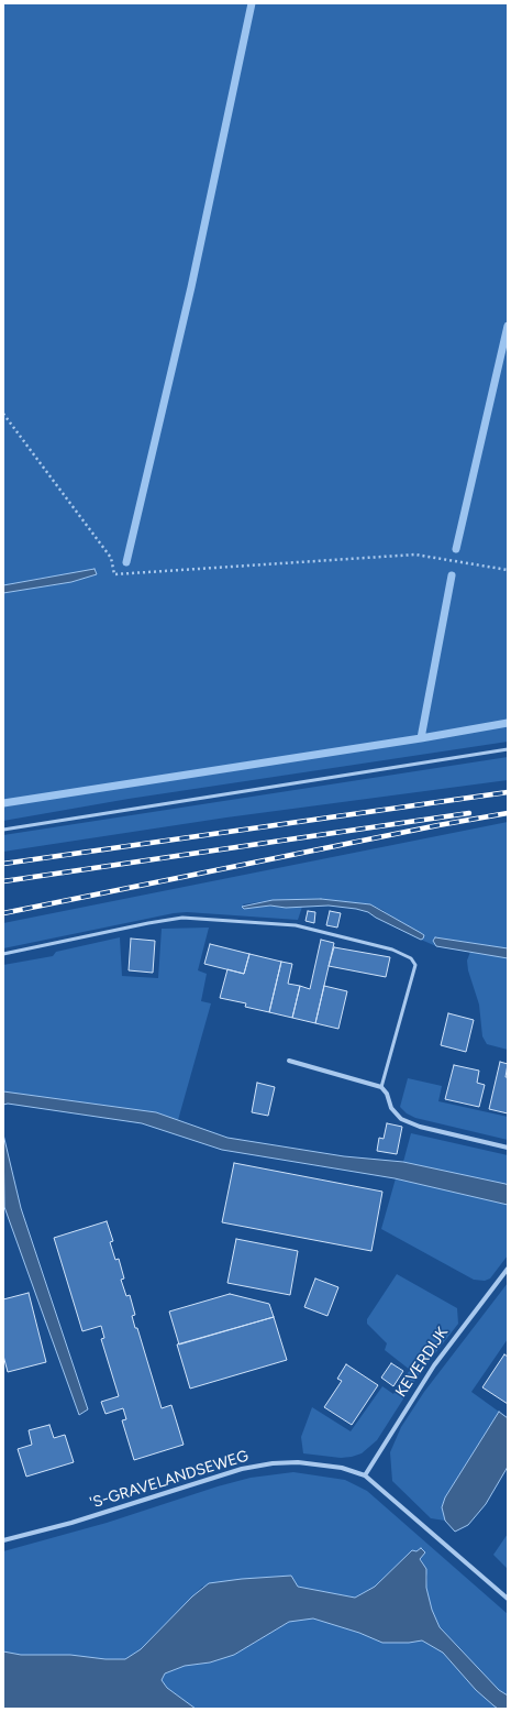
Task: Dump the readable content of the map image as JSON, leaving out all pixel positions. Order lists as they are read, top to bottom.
{
  "streets": {
    "street": ["KEVERDIJK", "'S-GRAVELANDSEWEG"]
  },
  "crossings": [
    ["KEVERDIJK", "'S-GRAVELANDSEWEG"]
  ]
}
